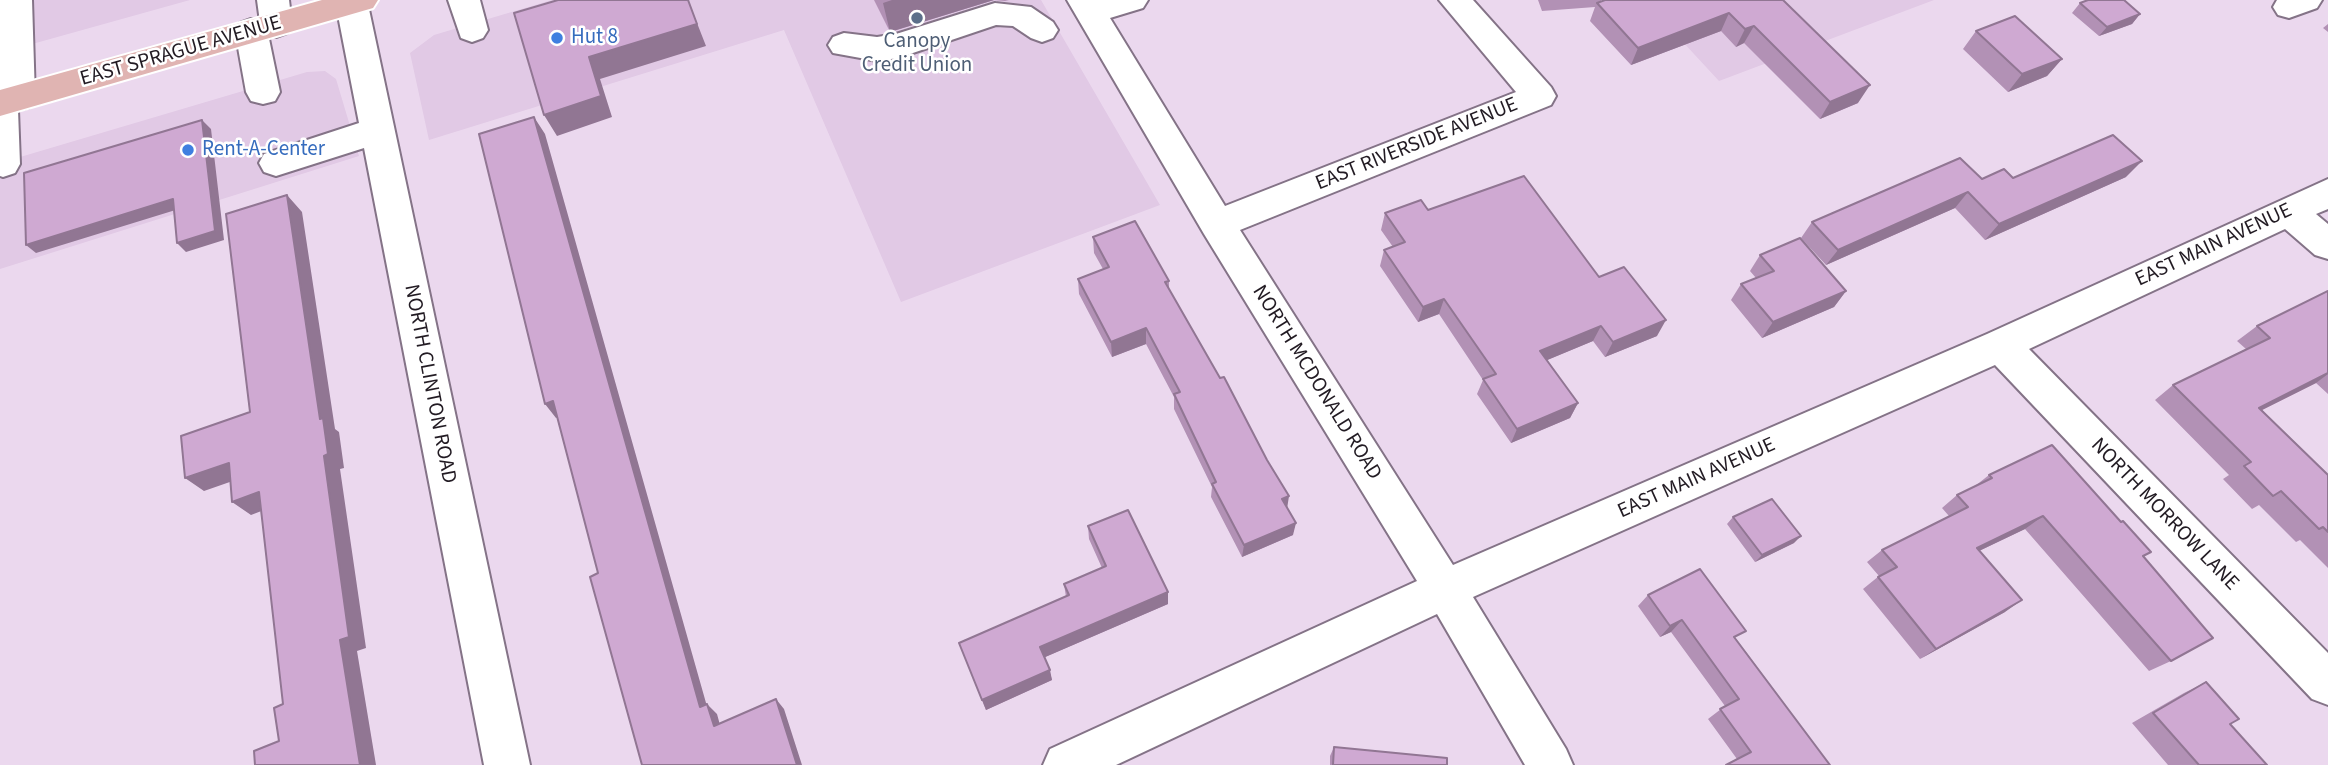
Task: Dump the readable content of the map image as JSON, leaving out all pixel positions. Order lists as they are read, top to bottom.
{
  "streets": {
    "main road": ["EAST SPRAGUE AVENUE"],
    "street": [
      "EAST RIVERSIDE AVENUE",
      "EAST MAIN AVENUE",
      "NORTH MCDONALD ROAD",
      "NORTH CLINTON ROAD",
      "NORTH MORROW LANE"
    ]
  },
  "crossings": [
    ["EAST SPRAGUE AVENUE", "NORTH CLINTON ROAD"],
    ["EAST RIVERSIDE AVENUE", "NORTH MCDONALD ROAD"],
    ["EAST MAIN AVENUE", "NORTH MCDONALD ROAD"],
    ["EAST MAIN AVENUE", "NORTH MORROW LANE"]
  ],
  "places": ["Canopy Credit Union", "Hut 8", "Rent-A-Center"]
}
